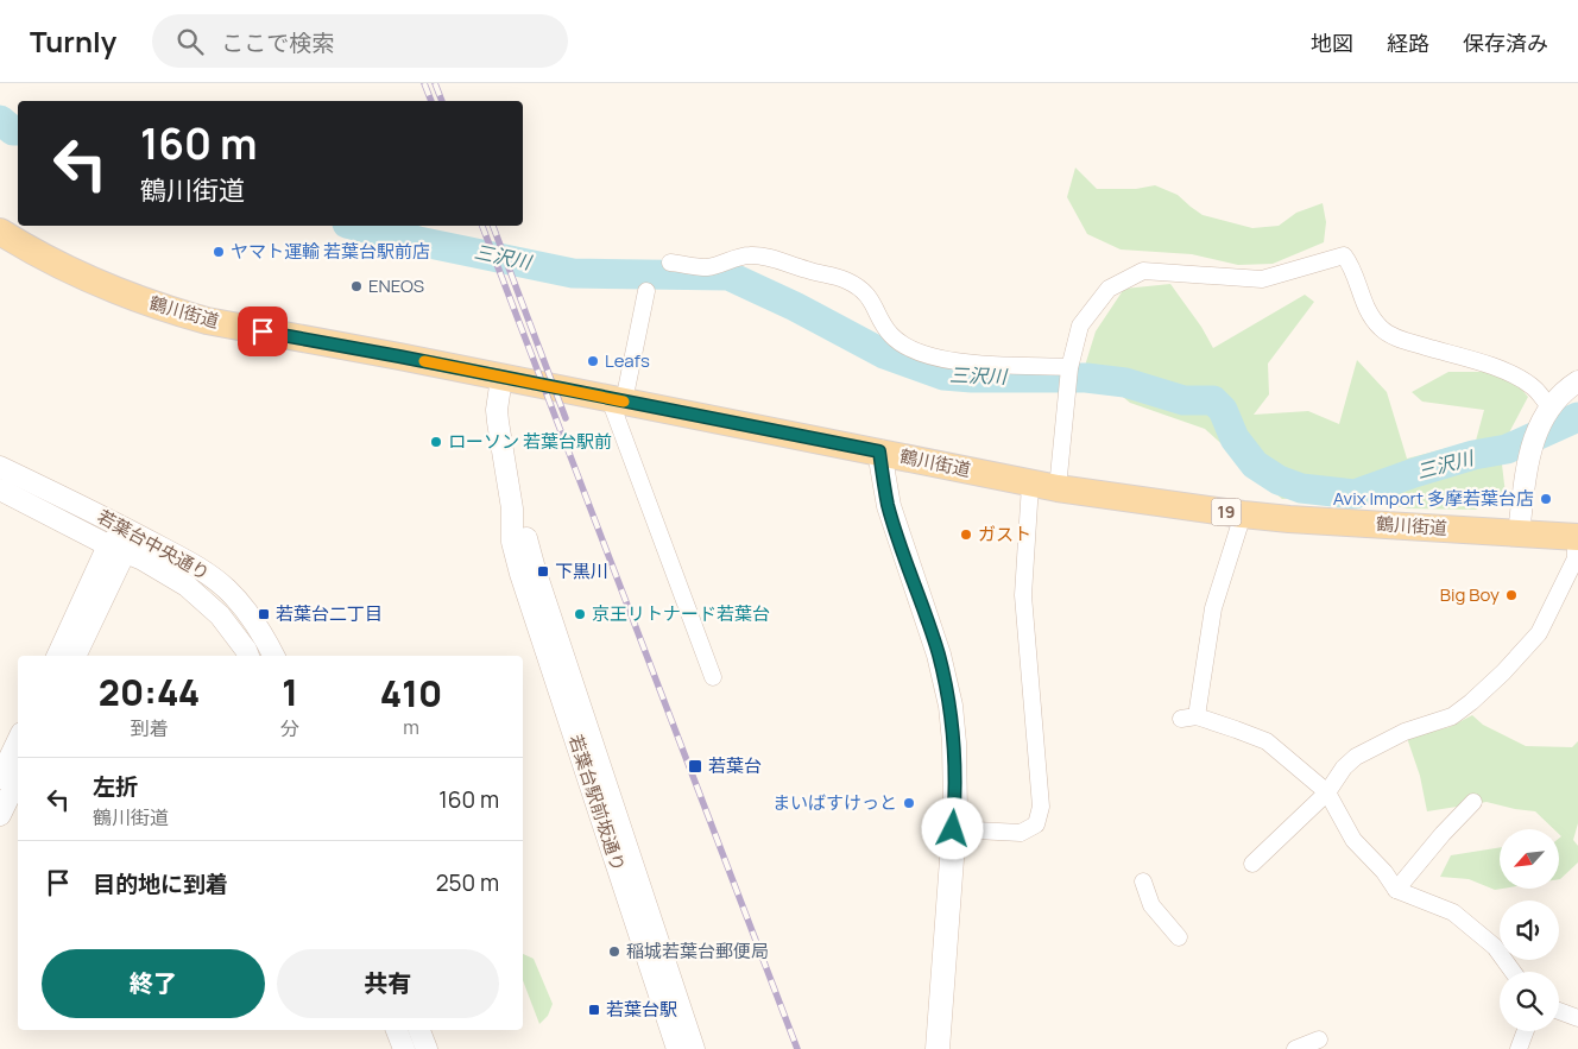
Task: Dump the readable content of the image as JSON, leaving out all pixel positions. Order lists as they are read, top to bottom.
{
  "streets": {
    "main road": ["鶴川街道", "19"],
    "street": ["若葉台中央通り", "若葉台駅前坂通り"]
  },
  "water": ["三沢川"],
  "places": {
    "other": [
      "ヤマト運輸 若葉台駅前店",
      "ENEOS",
      "Leafs",
      "ローソン 若葉台駅前",
      "Avix Import 多摩若葉台店",
      "ガスト",
      "Big Boy",
      "京王リトナード若葉台",
      "まいばすけっと",
      "稲城若葉台郵便局"
    ],
    "transit": [
      "下黒川",
      "若葉台二丁目",
      "若葉台",
      "若葉台駅"
    ]
  },
  "north": "bottom left",
  "page": {
    "header": "Turnly",
    "search": "ここで検索",
    "nav": ["地図", "経路", "保存済み"],
    "turn": ["160 m", "鶴川街道"],
    "eta": [
      "20:44",
      "到着",
      "1",
      "分",
      "410",
      "m"
    ],
    "list": [
      {
        "name": "左折",
        "note": "鶴川街道",
        "value": "160 m"
      },
      {
        "name": "目的地に到着",
        "value": "250 m"
      }
    ],
    "buttons": ["終了", "共有"]
  }
}
